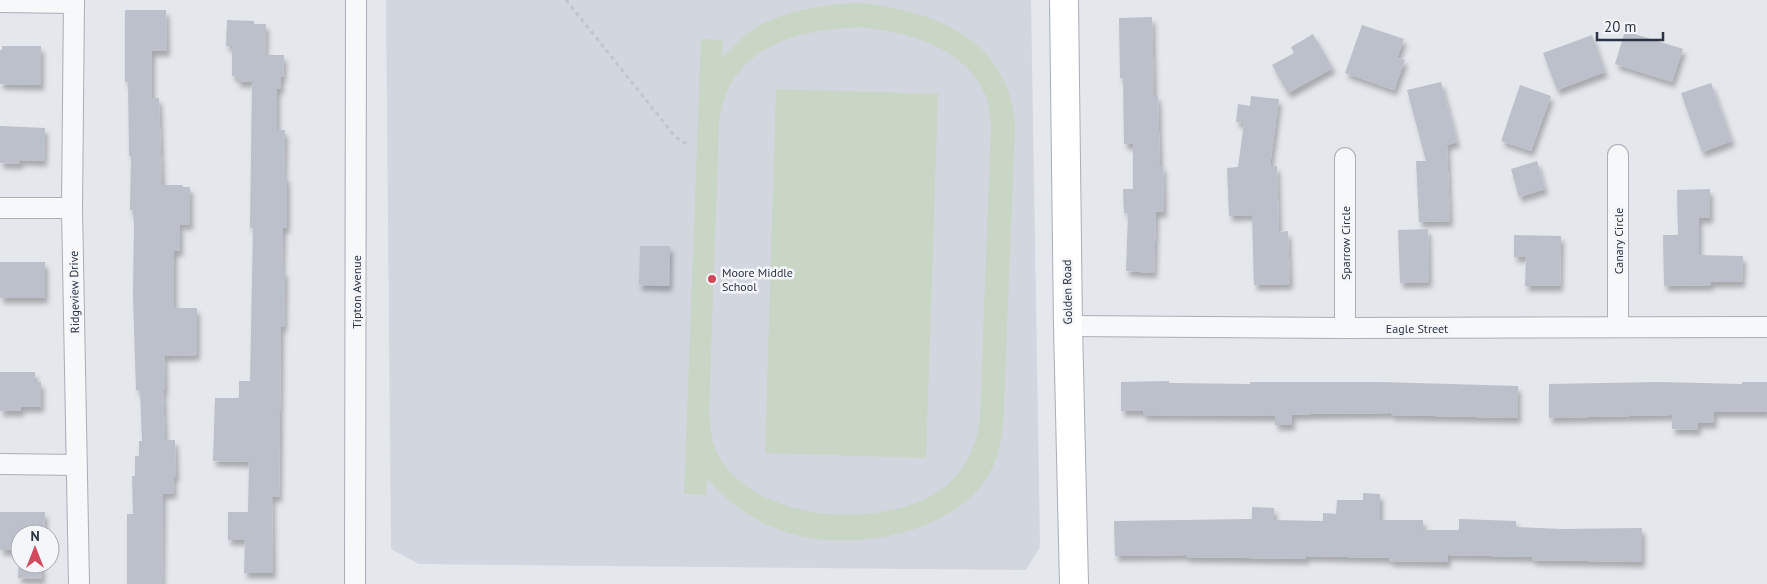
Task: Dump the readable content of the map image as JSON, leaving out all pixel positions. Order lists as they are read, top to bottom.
{
  "streets": {
    "street": [
      "Canary Circle",
      "Sparrow Circle",
      "Ridgeview Drive",
      "Tipton Avenue",
      "Golden Road",
      "Eagle Street"
    ]
  },
  "crossings": [
    ["Canary Circle", "Eagle Street"],
    ["Sparrow Circle", "Eagle Street"],
    ["Golden Road", "Eagle Street"]
  ],
  "places": ["Moore Middle School"],
  "scale_bar": "20 m",
  "north": "top"
}
